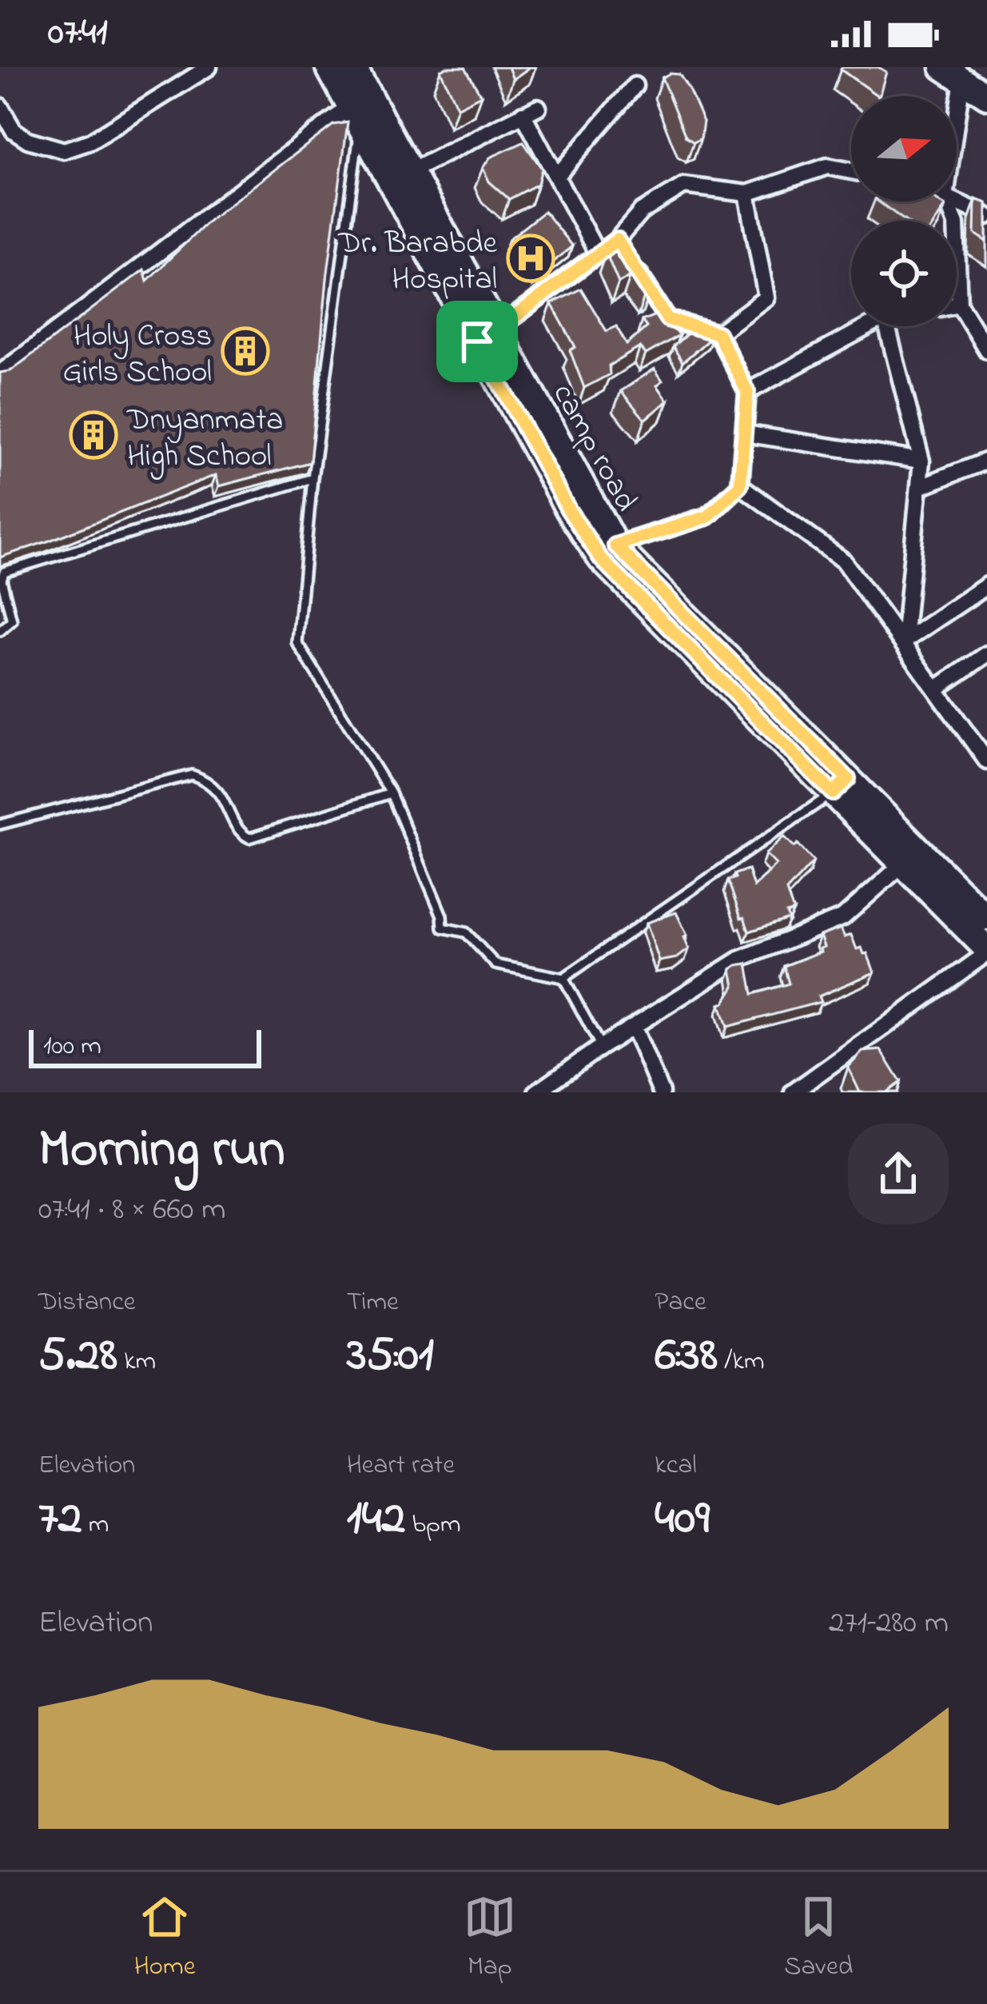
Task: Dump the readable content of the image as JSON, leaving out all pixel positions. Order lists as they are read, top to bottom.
{
  "streets": {
    "main road": ["camp road"]
  },
  "places": {
    "hospital": ["Dr. Barabde Hospital"],
    "building": ["Holy Cross Girls School", "Dnyanmata High School"]
  },
  "scale_bar": "100 m",
  "north": "right",
  "page": {
    "status": "07:41",
    "scale": "100 m",
    "heading": ["Morning run", "07:41 · 8 × 660 m"],
    "stats": [
      ["Distance", "5.28 km"],
      ["Time", "35:01"],
      ["Pace", "6:38 /km"],
      ["Elevation", "72 m"],
      ["Heart rate", "142 bpm"],
      ["kcal", "409"]
    ],
    "chart": ["Elevation", "271–280 m"],
    "tabs": ["Home", "Map", "Saved"]
  }
}
